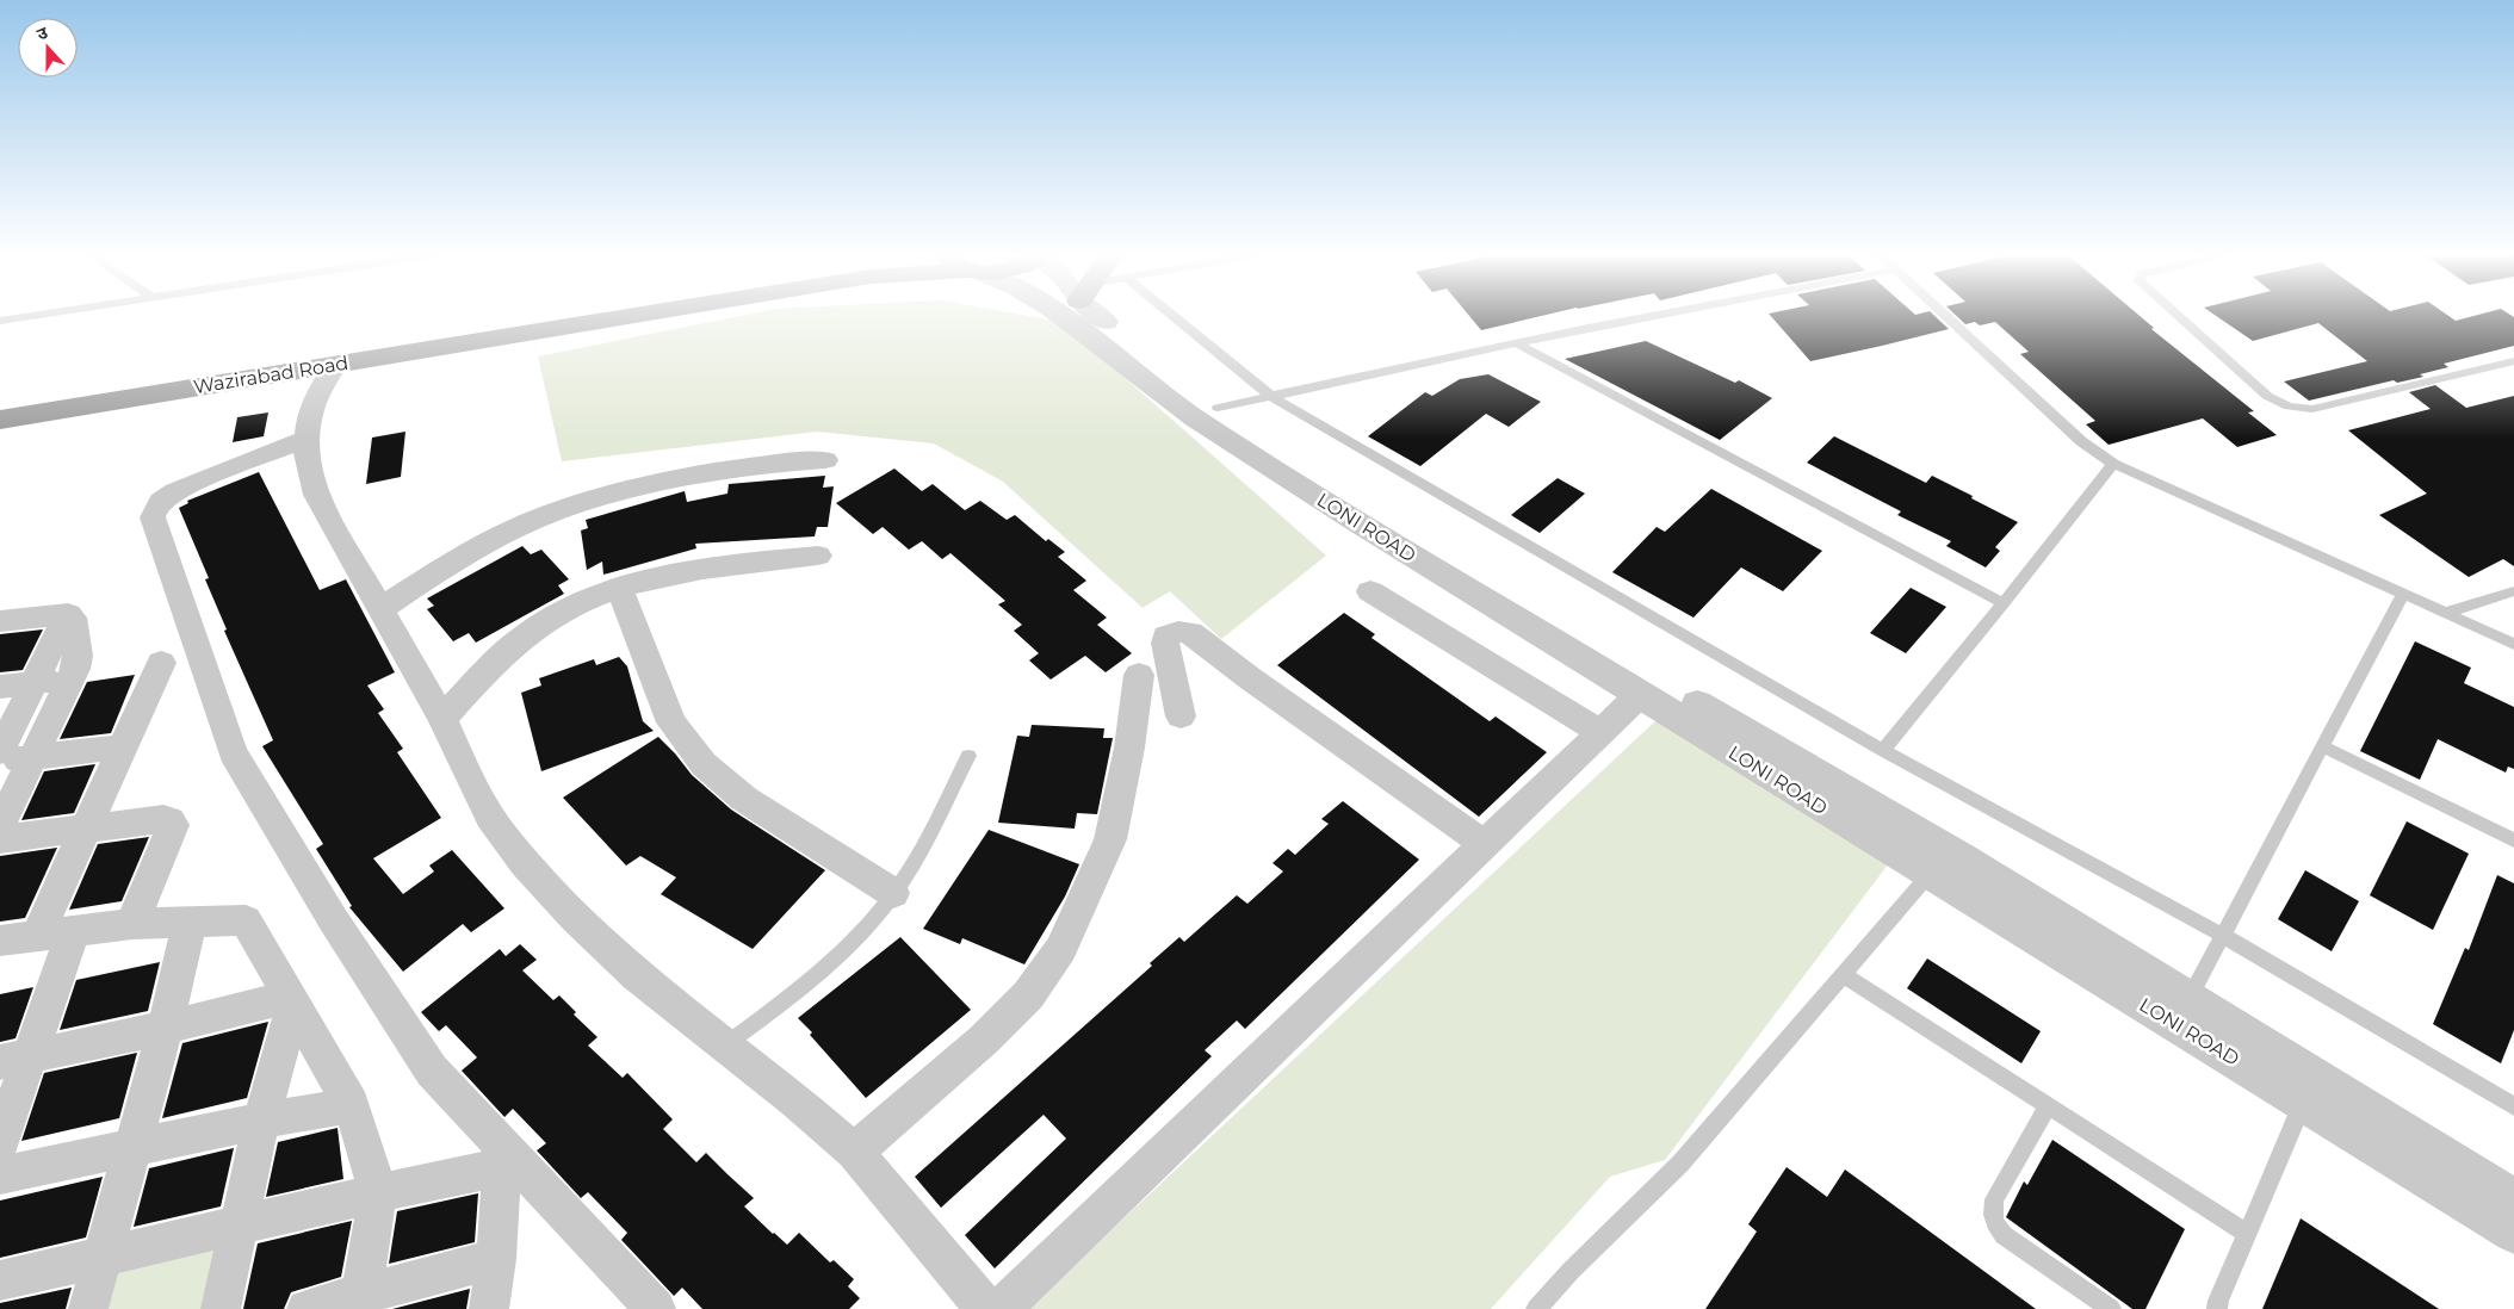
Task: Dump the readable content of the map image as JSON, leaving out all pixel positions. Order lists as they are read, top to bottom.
{
  "streets": {
    "highway": ["Wazirabad Road"],
    "street": ["LONI ROAD"]
  },
  "north": "top"
}
